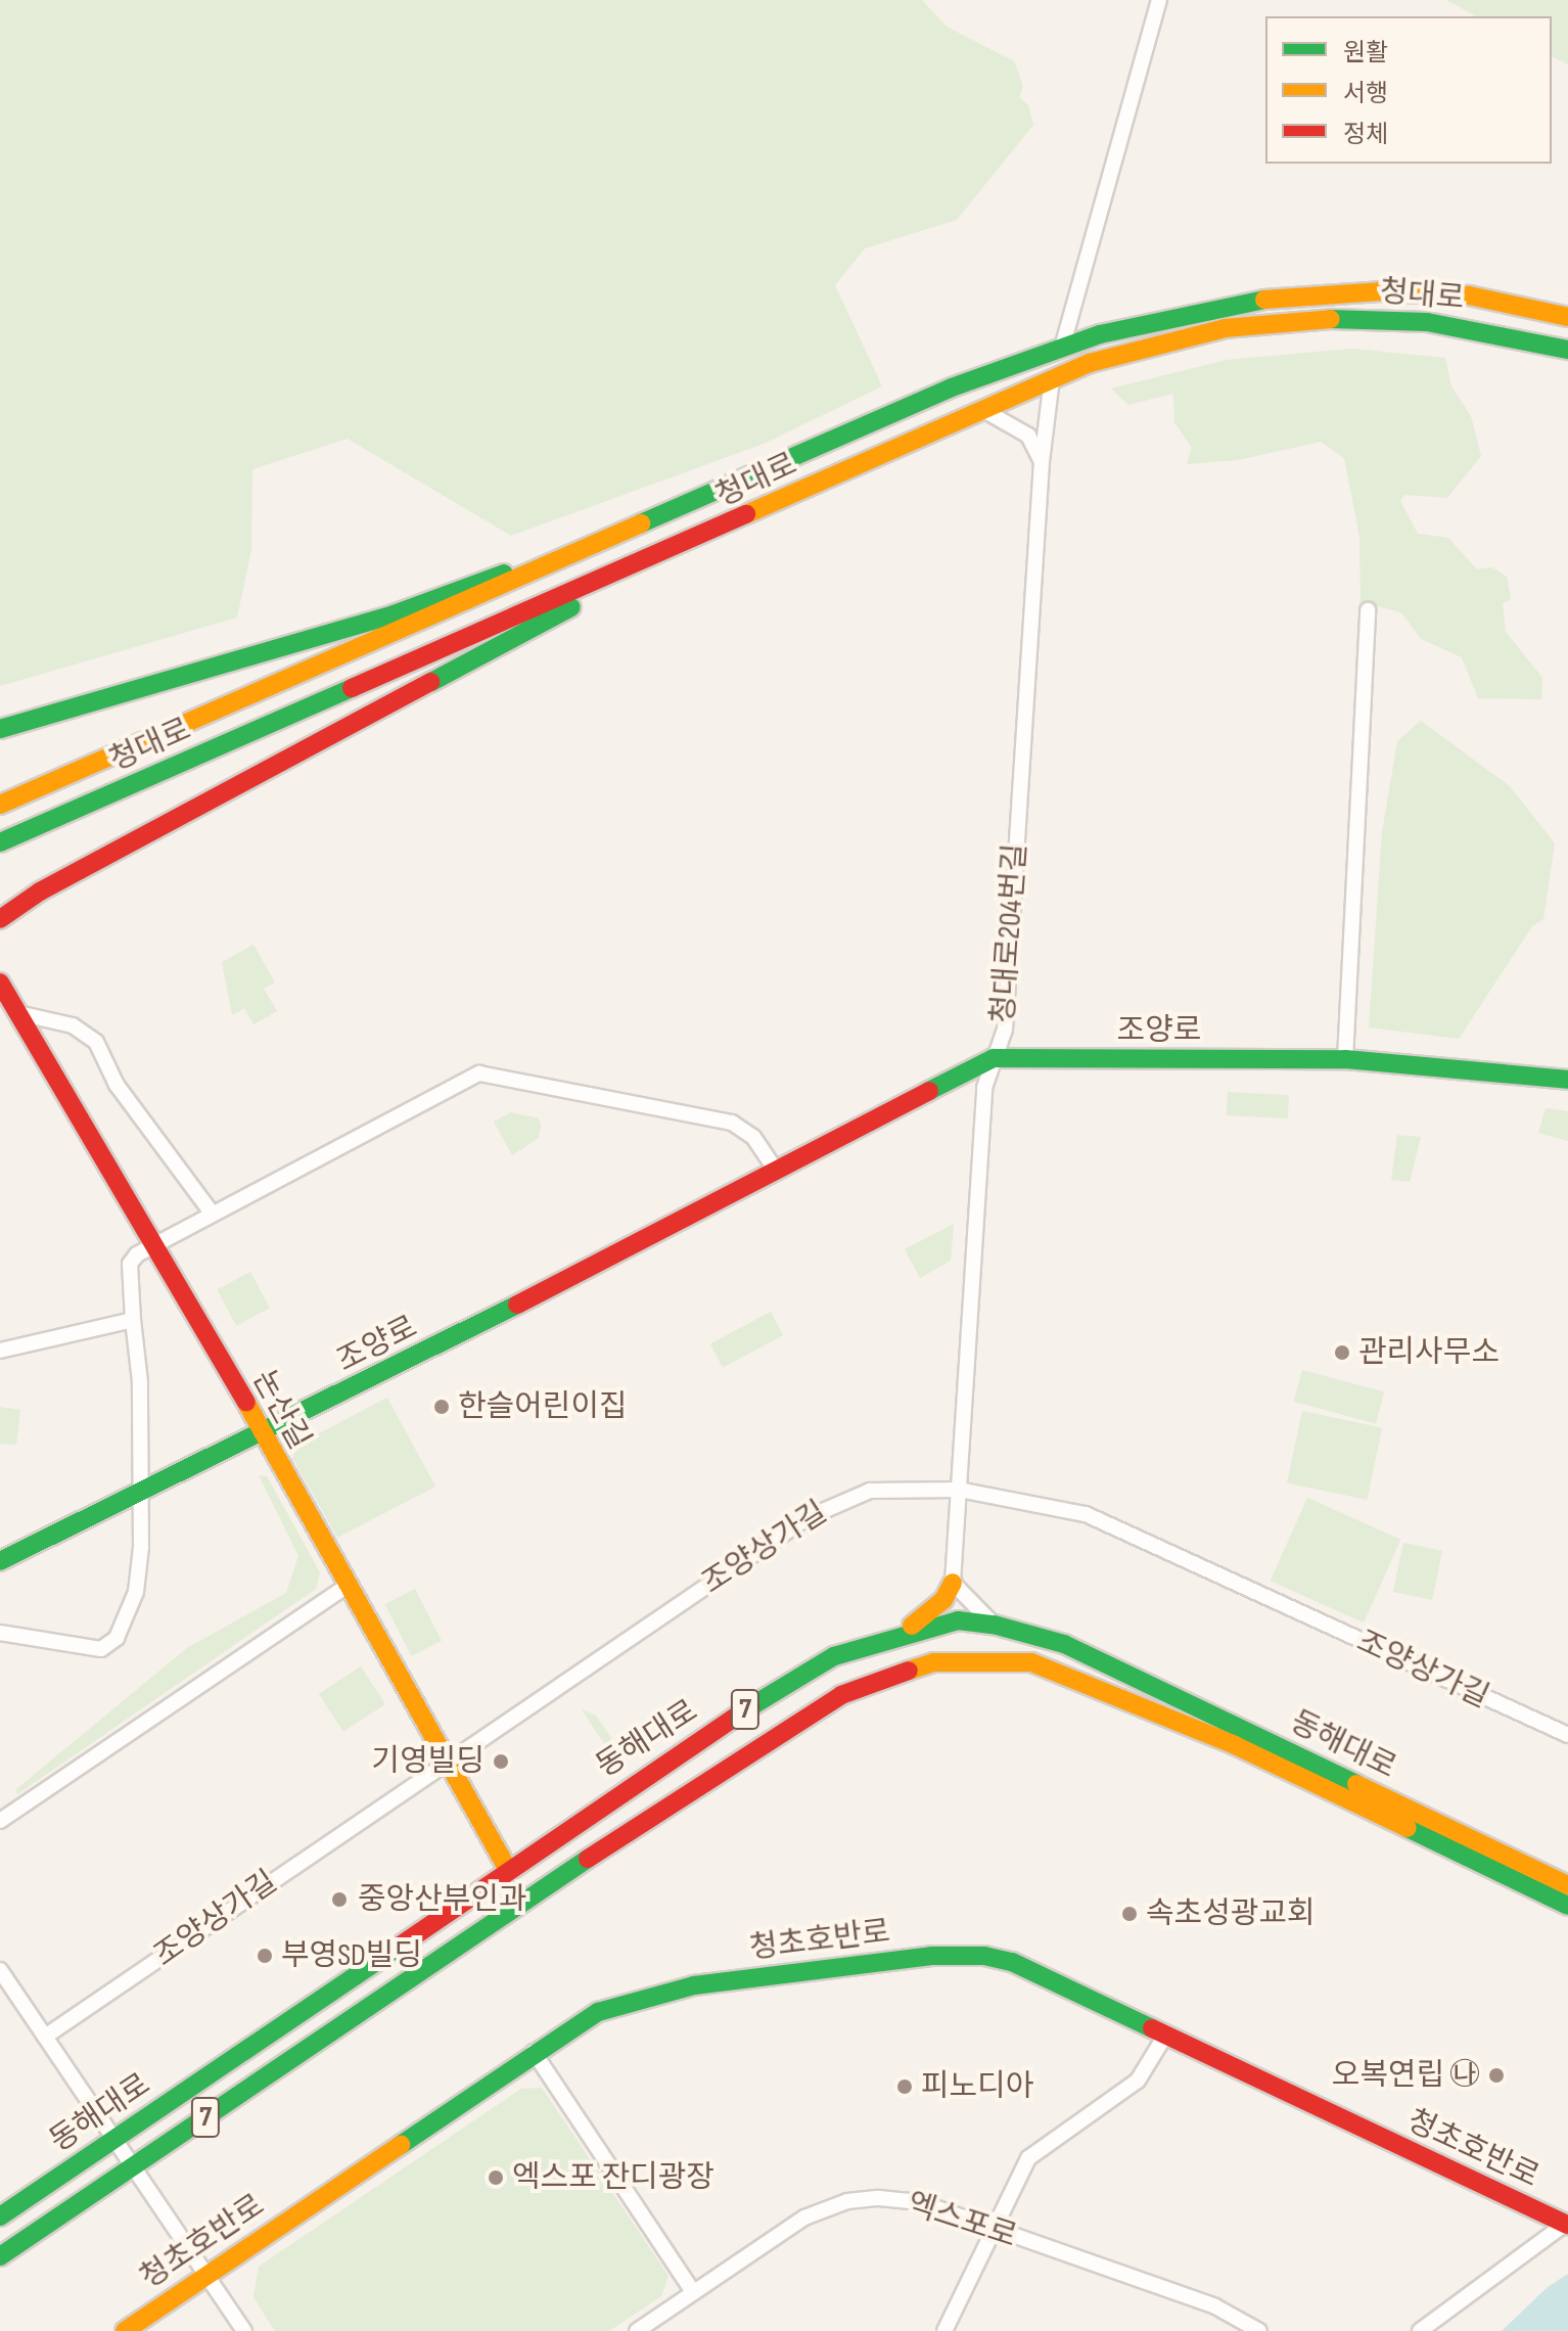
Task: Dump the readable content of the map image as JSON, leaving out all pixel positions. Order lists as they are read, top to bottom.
{
  "streets": {
    "street": [
      "청대로",
      "청대로204번길",
      "조양로",
      "논산길",
      "조양상가길",
      "7",
      "동해대로",
      "청초호반로",
      "엑스포로"
    ]
  },
  "crossings": [
    ["청대로", "청대로204번길"],
    ["청대로204번길", "조양로"],
    ["청대로204번길", "조양상가길"],
    ["조양로", "논산길"],
    ["논산길", "조양상가길"],
    ["논산길", "동해대로"]
  ],
  "places": [
    "관리사무소",
    "한슬어린이집",
    "기영빌딩",
    "중앙산부인과",
    "속초성광교회",
    "부영SD빌딩",
    "오복연립 ㉯",
    "피노디아",
    "엑스포 잔디광장"
  ],
  "legend": ["원활", "서행", "정체"]
}
